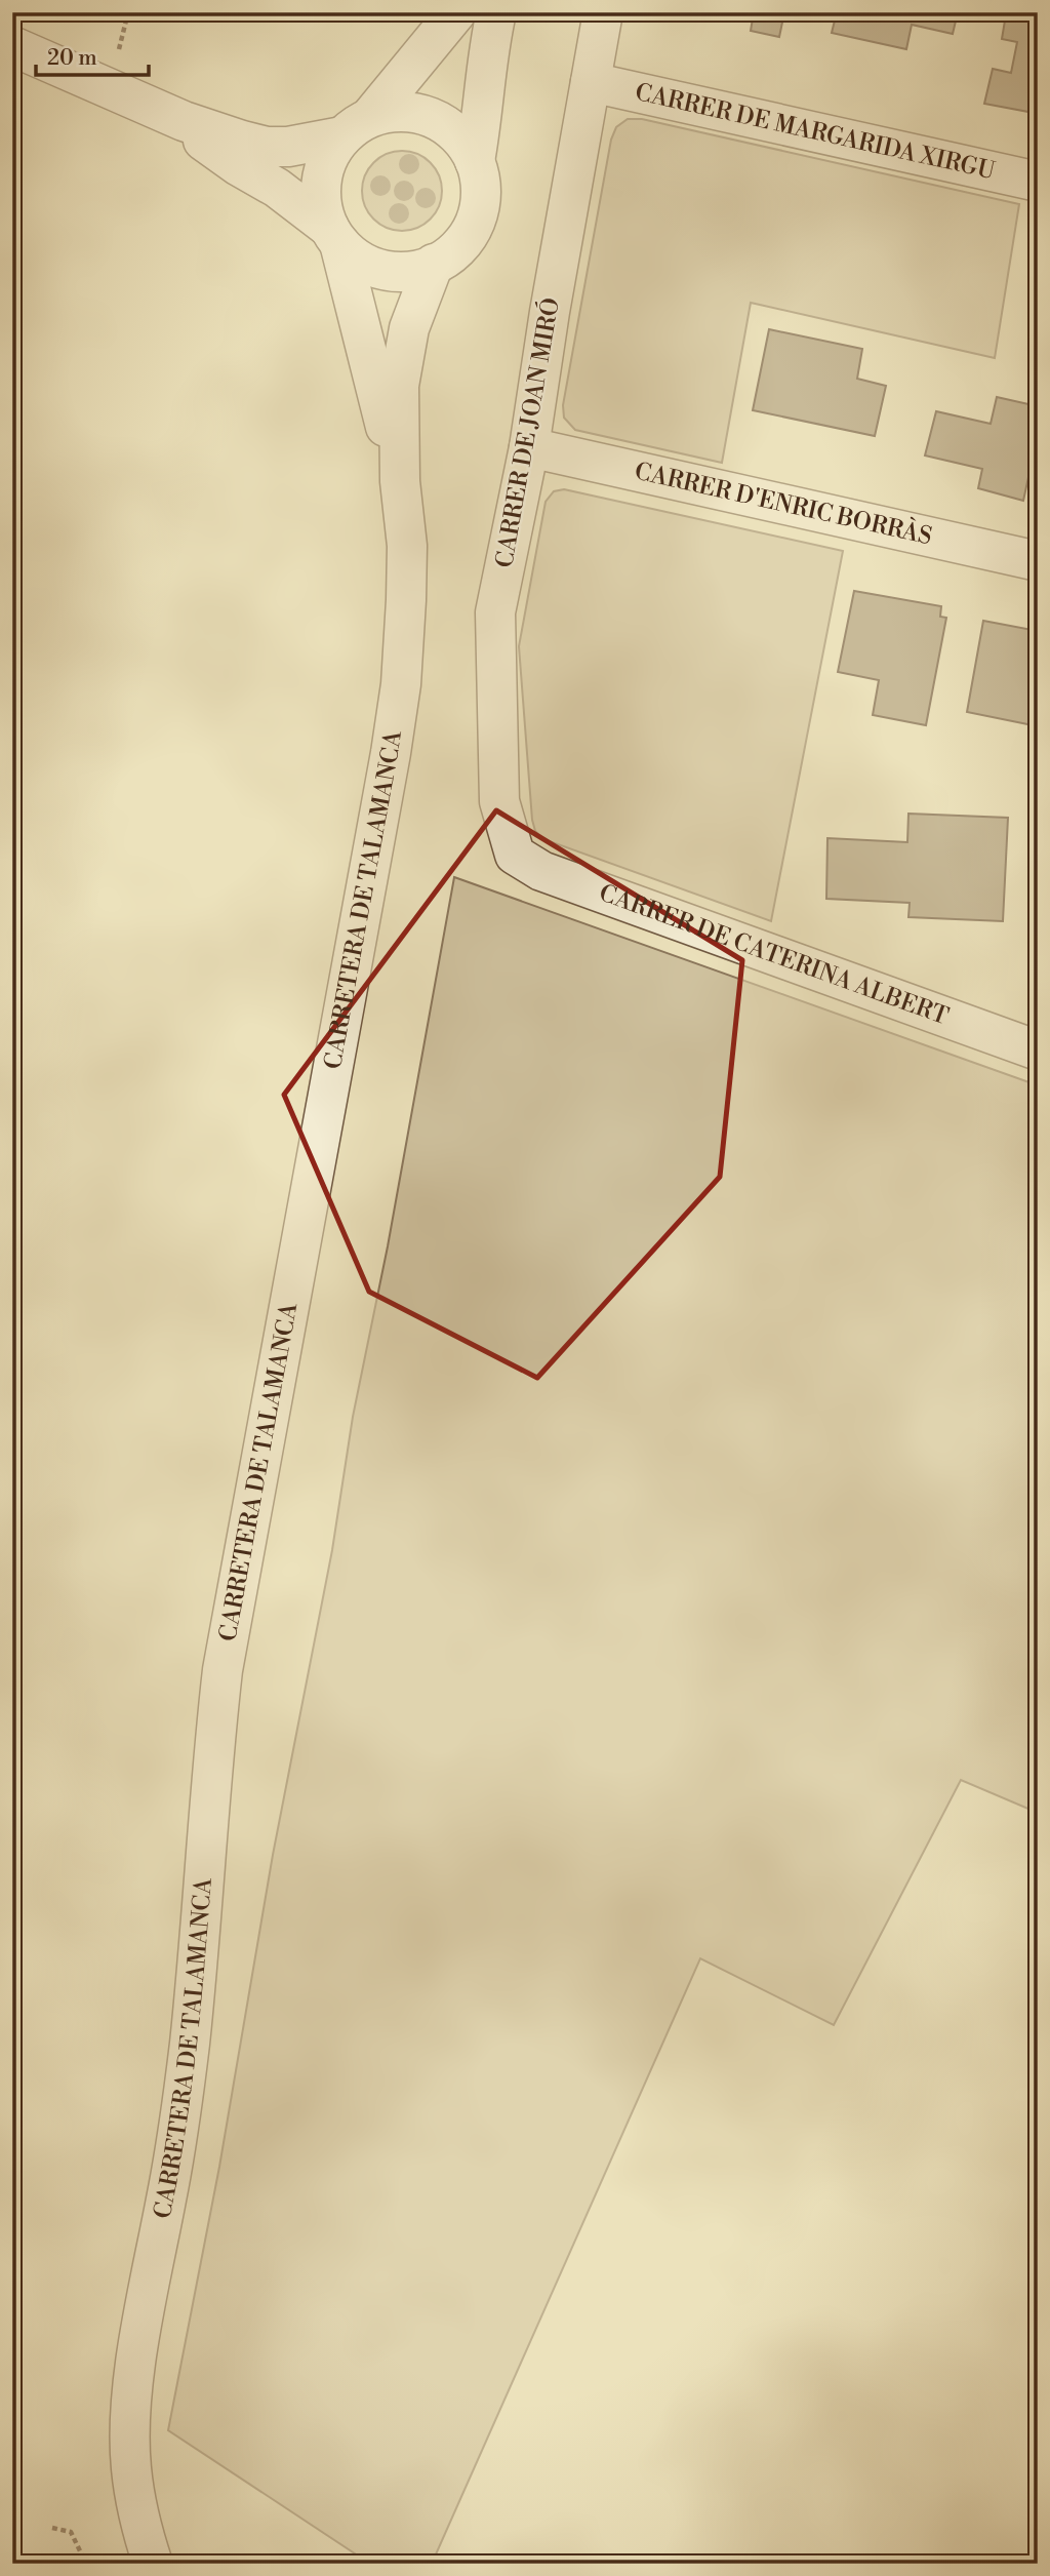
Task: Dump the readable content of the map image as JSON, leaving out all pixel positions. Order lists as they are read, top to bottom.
{
  "streets": {
    "street": [
      "CARRER DE MARGARIDA XIRGU",
      "CARRER DE JOAN MIRÓ",
      "CARRER D'ENRIC BORRÀS",
      "CARRETERA DE TALAMANCA",
      "CARRER DE CATERINA ALBERT"
    ]
  },
  "crossings": [
    ["CARRER DE MARGARIDA XIRGU", "CARRER DE JOAN MIRÓ"],
    ["CARRER DE JOAN MIRÓ", "CARRER D'ENRIC BORRÀS"],
    ["CARRER DE JOAN MIRÓ", "CARRER DE CATERINA ALBERT"]
  ],
  "scale_bar": "20 m"
}
